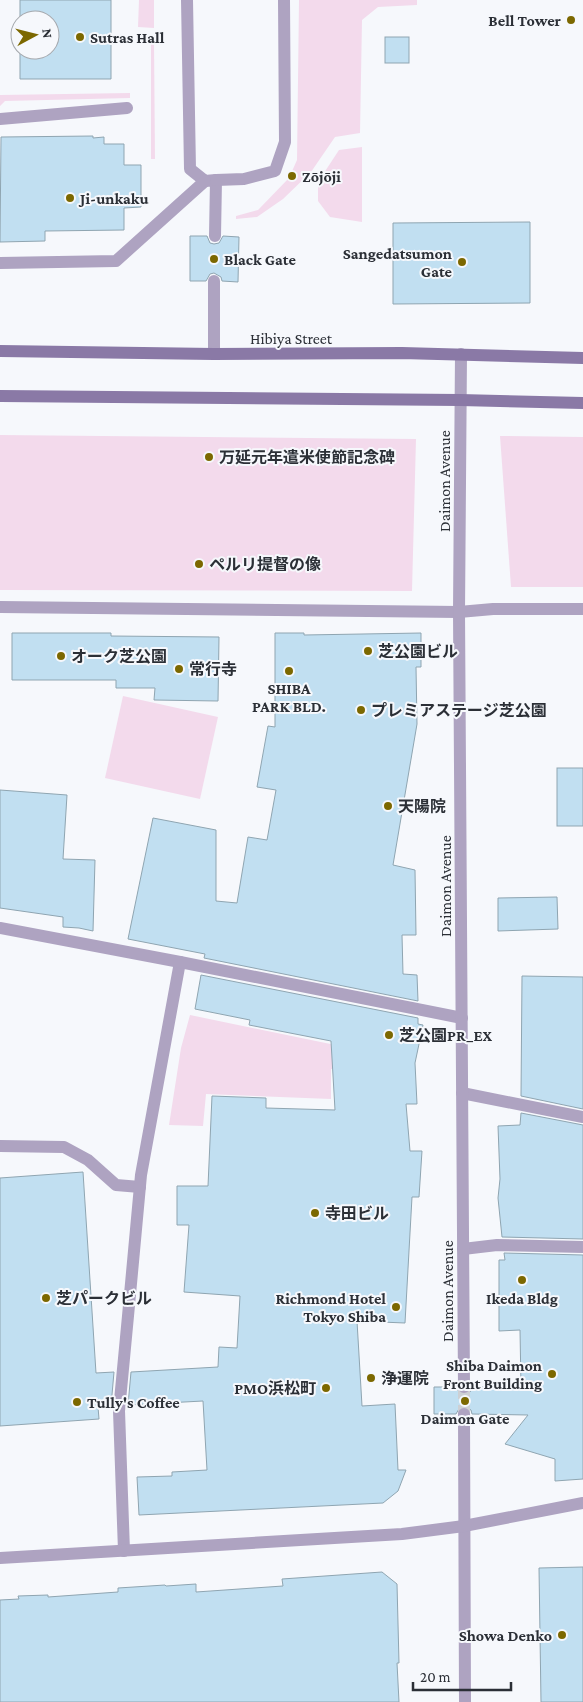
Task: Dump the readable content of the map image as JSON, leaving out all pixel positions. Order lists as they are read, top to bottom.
{
  "streets": {
    "main road": ["Hibiya Street"],
    "street": ["Daimon Avenue"]
  },
  "crossings": [
    ["Hibiya Street", "Daimon Avenue"]
  ],
  "places": [
    "Bell Tower",
    "Sutras Hall",
    "Zōjōji",
    "Ji-unkaku",
    "Black Gate",
    "Sangedatsumon Gate",
    "万延元年遣米使節記念碑",
    "ペルリ提督の像",
    "芝公園ビル",
    "オーク芝公園",
    "常行寺",
    "SHIBA PARK BLD.",
    "プレミアステージ芝公園",
    "天陽院",
    "芝公園PR_EX",
    "寺田ビル",
    "Ikeda Bldg",
    "芝パークビル",
    "Richmond Hotel Tokyo Shiba",
    "Shiba Daimon Front Building",
    "浄運院",
    "PMO浜松町",
    "Daimon Gate",
    "Tully's Coffee",
    "Showa Denko"
  ],
  "scale_bar": "20 m",
  "north": "right"
}
